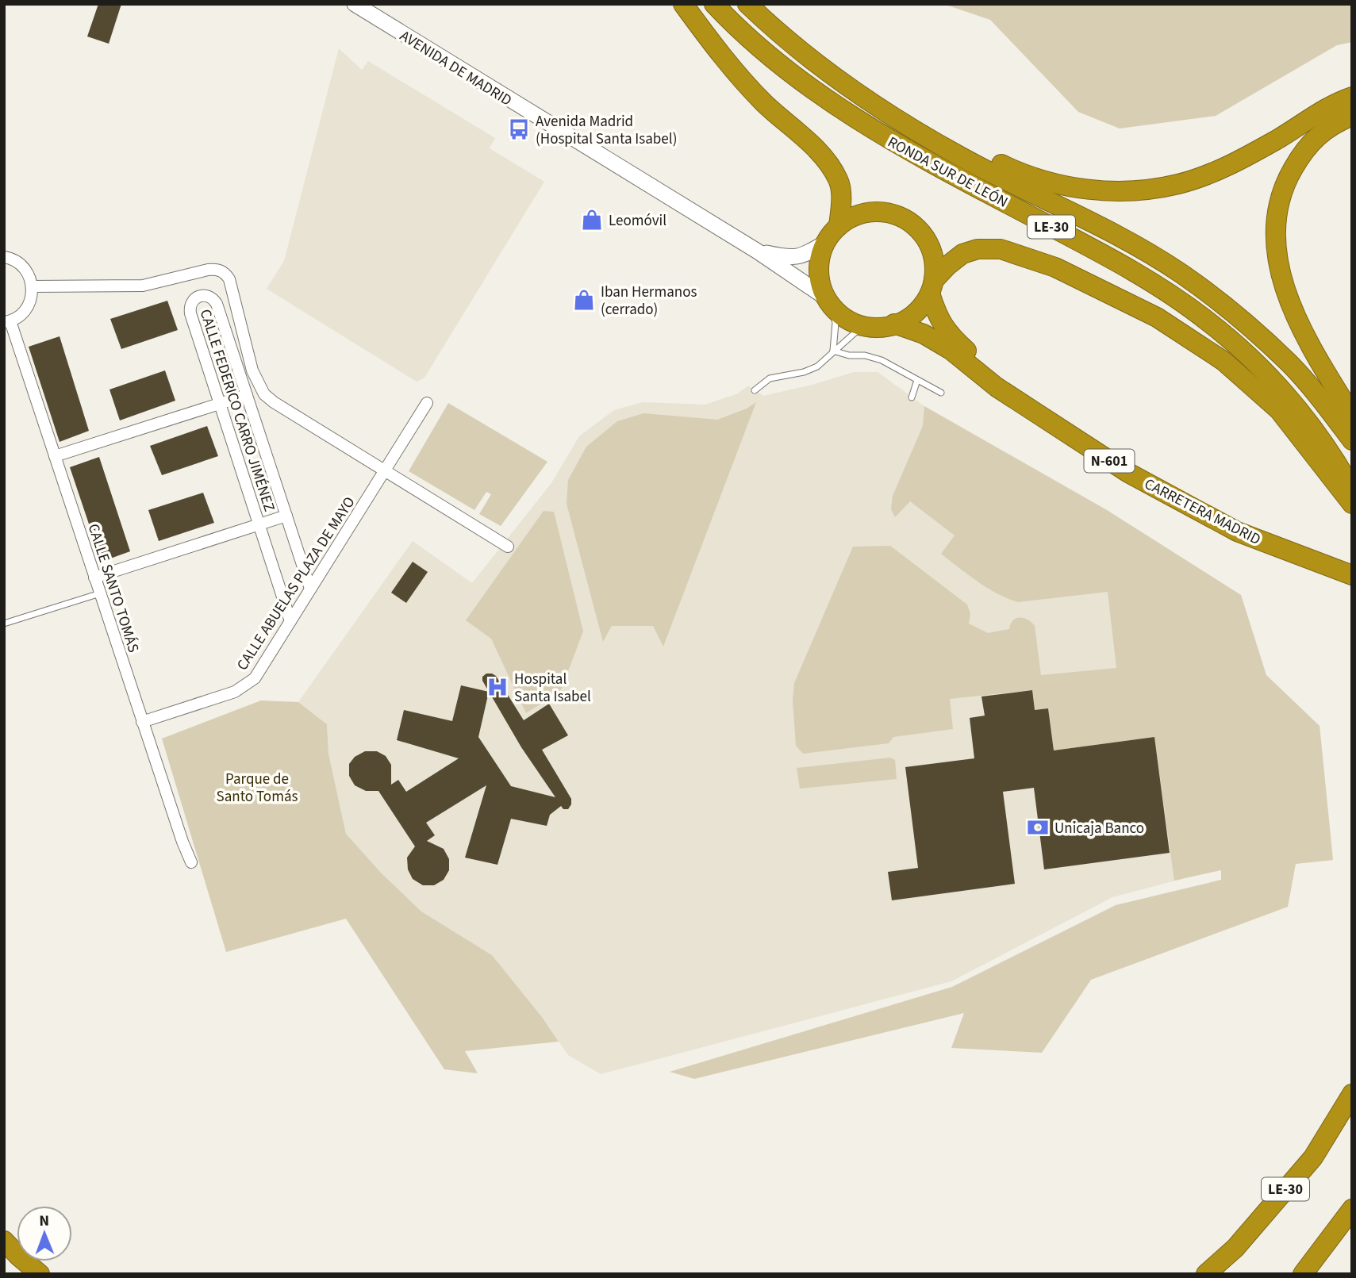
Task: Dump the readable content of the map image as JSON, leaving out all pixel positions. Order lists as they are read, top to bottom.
{
  "streets": {
    "highway": [
      "RONDA SUR DE LEÓN",
      "LE-30",
      "N-601",
      "CARRETERA MADRID"
    ],
    "main road": ["AVENIDA DE MADRID"],
    "street": ["CALLE FEDERICO CARRO JIMÉNEZ", "CALLE ABUELAS PLAZA DE MAYO", "CALLE SANTO TOMÁS"]
  },
  "crossings": [
    ["AVENIDA DE MADRID", "N-601"],
    ["AVENIDA DE MADRID", "CARRETERA MADRID"],
    ["CALLE FEDERICO CARRO JIMÉNEZ", "CALLE ABUELAS PLAZA DE MAYO"],
    ["N-601", "CARRETERA MADRID"],
    ["CALLE ABUELAS PLAZA DE MAYO", "CALLE SANTO TOMÁS"]
  ],
  "parks": ["Parque de Santo Tomás"],
  "places": {
    "bus stop": ["Avenida Madrid (Hospital Santa Isabel)"],
    "shop": ["Leomóvil", "Iban Hermanos (cerrado)"],
    "hospital": ["Hospital Santa Isabel"],
    "bank": ["Unicaja Banco"]
  },
  "north": "top"
}
